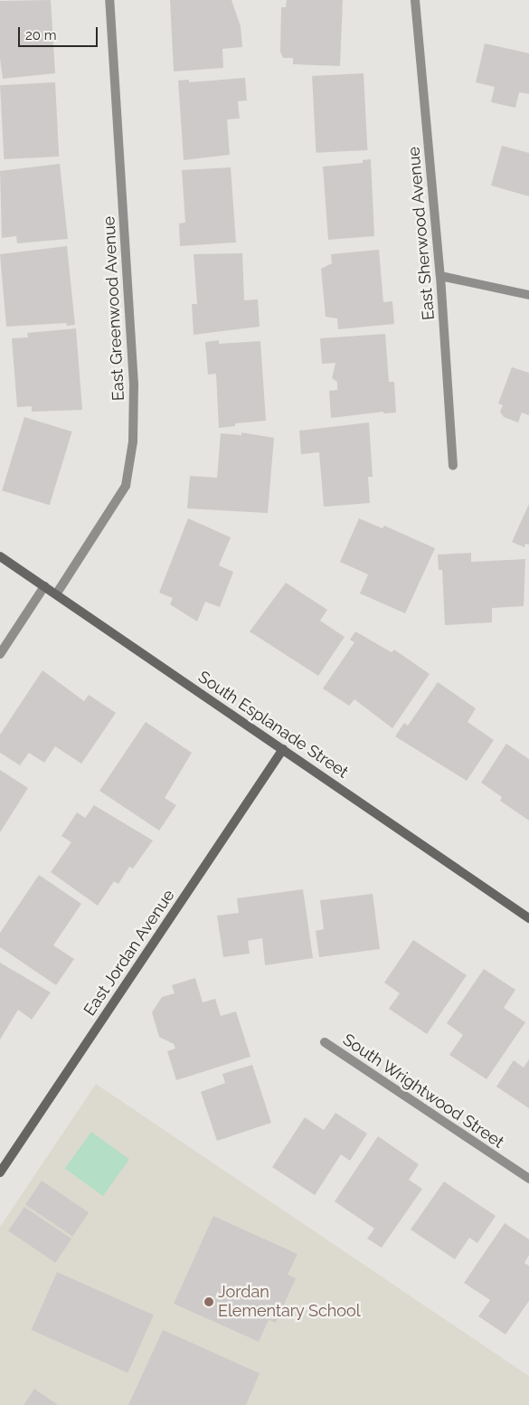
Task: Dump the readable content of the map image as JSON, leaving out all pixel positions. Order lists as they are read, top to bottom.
{
  "streets": {
    "main road": ["South Esplanade Street", "East Jordan Avenue"],
    "street": ["East Sherwood Avenue", "East Greenwood Avenue", "South Wrightwood Street"]
  },
  "crossings": [
    ["East Greenwood Avenue", "South Esplanade Street"],
    ["South Esplanade Street", "East Jordan Avenue"]
  ],
  "places": ["Jordan Elementary School"],
  "scale_bar": "20 m"
}
